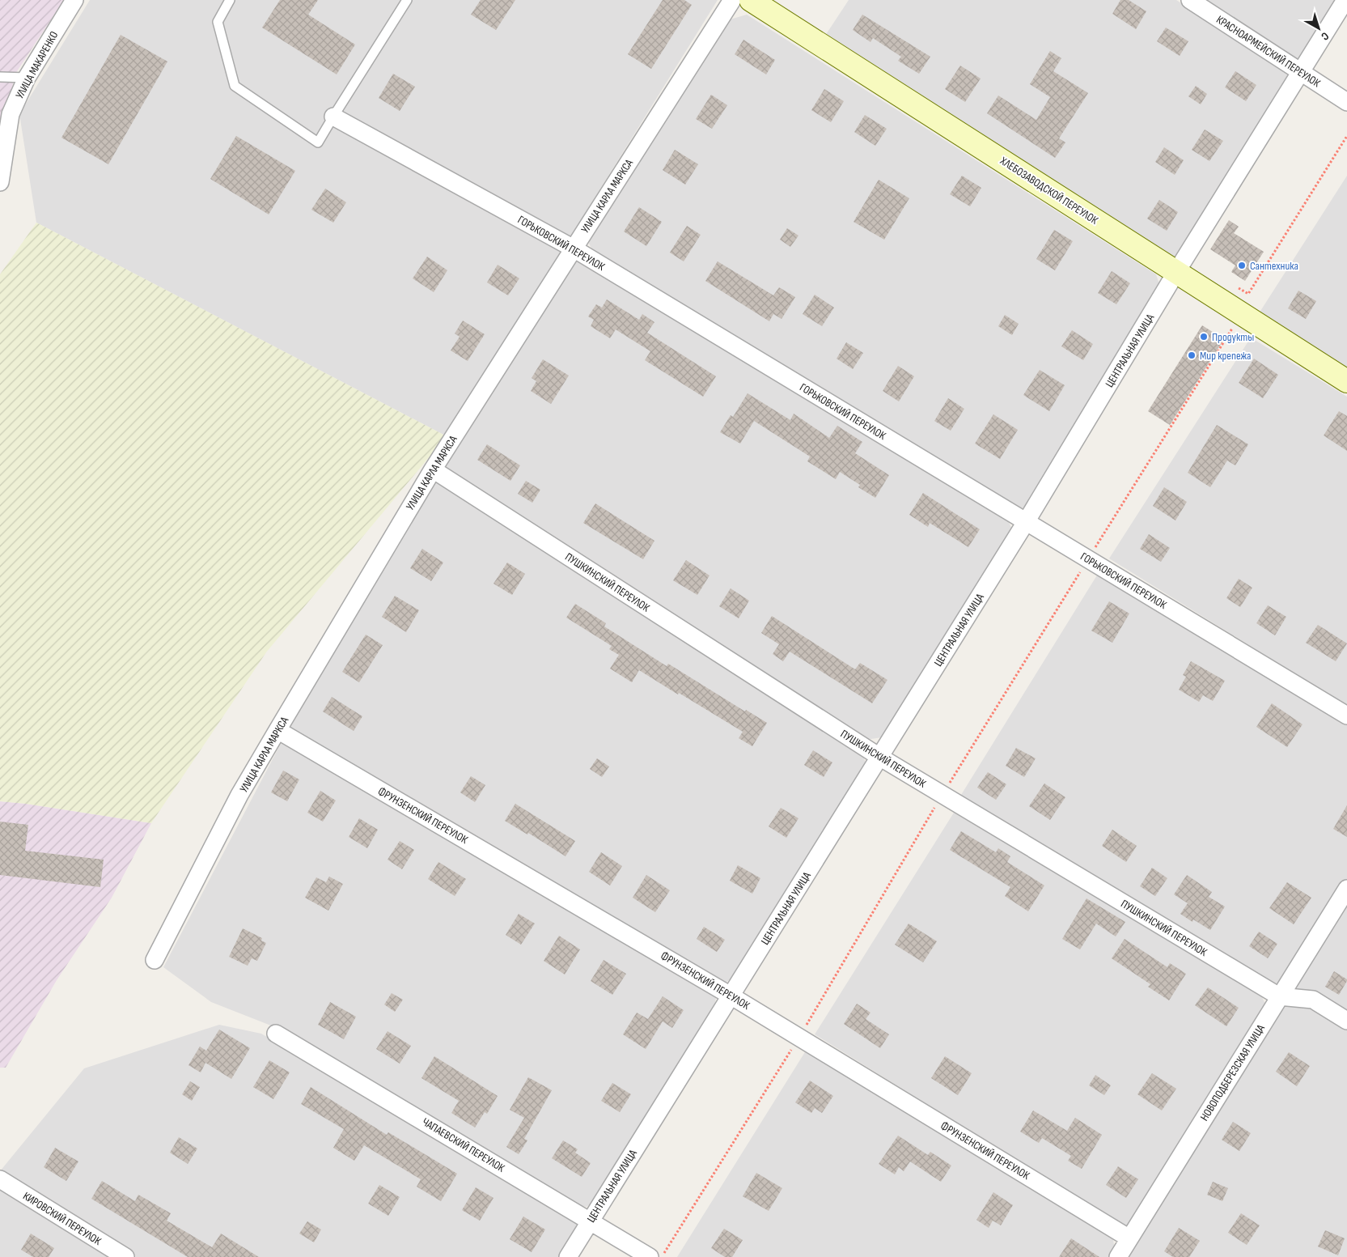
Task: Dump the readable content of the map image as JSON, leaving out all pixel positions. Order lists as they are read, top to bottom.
{
  "streets": {
    "street": [
      "КРАСНОАРМЕЙСКИЙ ПЕРЕУЛОК",
      "УЛИЦА МАКАРЕНКО",
      "ХЛЕБОЗАВОДСКОЙ ПЕРЕУЛОК",
      "УЛИЦА КАРЛА МАРКСА",
      "ГОРЬКОВСКИЙ ПЕРЕУЛОК",
      "ЦЕНТРАЛЬНАЯ УЛИЦА",
      "ПУШКИНСКИЙ ПЕРЕУЛОК",
      "ФРУНЗЕНСКИЙ ПЕРЕУЛОК",
      "НОВОПОДБЕРЕЗСКАЯ УЛИЦА",
      "ЧАПАЕВСКИЙ ПЕРЕУЛОК",
      "КИРОВСКИЙ ПЕРЕУЛОК"
    ]
  },
  "crossings": [
    ["КРАСНОАРМЕЙСКИЙ ПЕРЕУЛОК", "ЦЕНТРАЛЬНАЯ УЛИЦА"],
    ["ХЛЕБОЗАВОДСКОЙ ПЕРЕУЛОК", "ЦЕНТРАЛЬНАЯ УЛИЦА"],
    ["УЛИЦА КАРЛА МАРКСА", "ГОРЬКОВСКИЙ ПЕРЕУЛОК"],
    ["УЛИЦА КАРЛА МАРКСА", "ПУШКИНСКИЙ ПЕРЕУЛОК"],
    ["УЛИЦА КАРЛА МАРКСА", "ФРУНЗЕНСКИЙ ПЕРЕУЛОК"],
    ["ГОРЬКОВСКИЙ ПЕРЕУЛОК", "ЦЕНТРАЛЬНАЯ УЛИЦА"],
    ["ЦЕНТРАЛЬНАЯ УЛИЦА", "ПУШКИНСКИЙ ПЕРЕУЛОК"],
    ["ЦЕНТРАЛЬНАЯ УЛИЦА", "ФРУНЗЕНСКИЙ ПЕРЕУЛОК"],
    ["ЦЕНТРАЛЬНАЯ УЛИЦА", "ЧАПАЕВСКИЙ ПЕРЕУЛОК"],
    ["ПУШКИНСКИЙ ПЕРЕУЛОК", "НОВОПОДБЕРЕЗСКАЯ УЛИЦА"],
    ["ФРУНЗЕНСКИЙ ПЕРЕУЛОК", "НОВОПОДБЕРЕЗСКАЯ УЛИЦА"]
  ],
  "places": ["Сантехника", "Продукты", "Мир крепежа"],
  "north": "bottom right"
}
